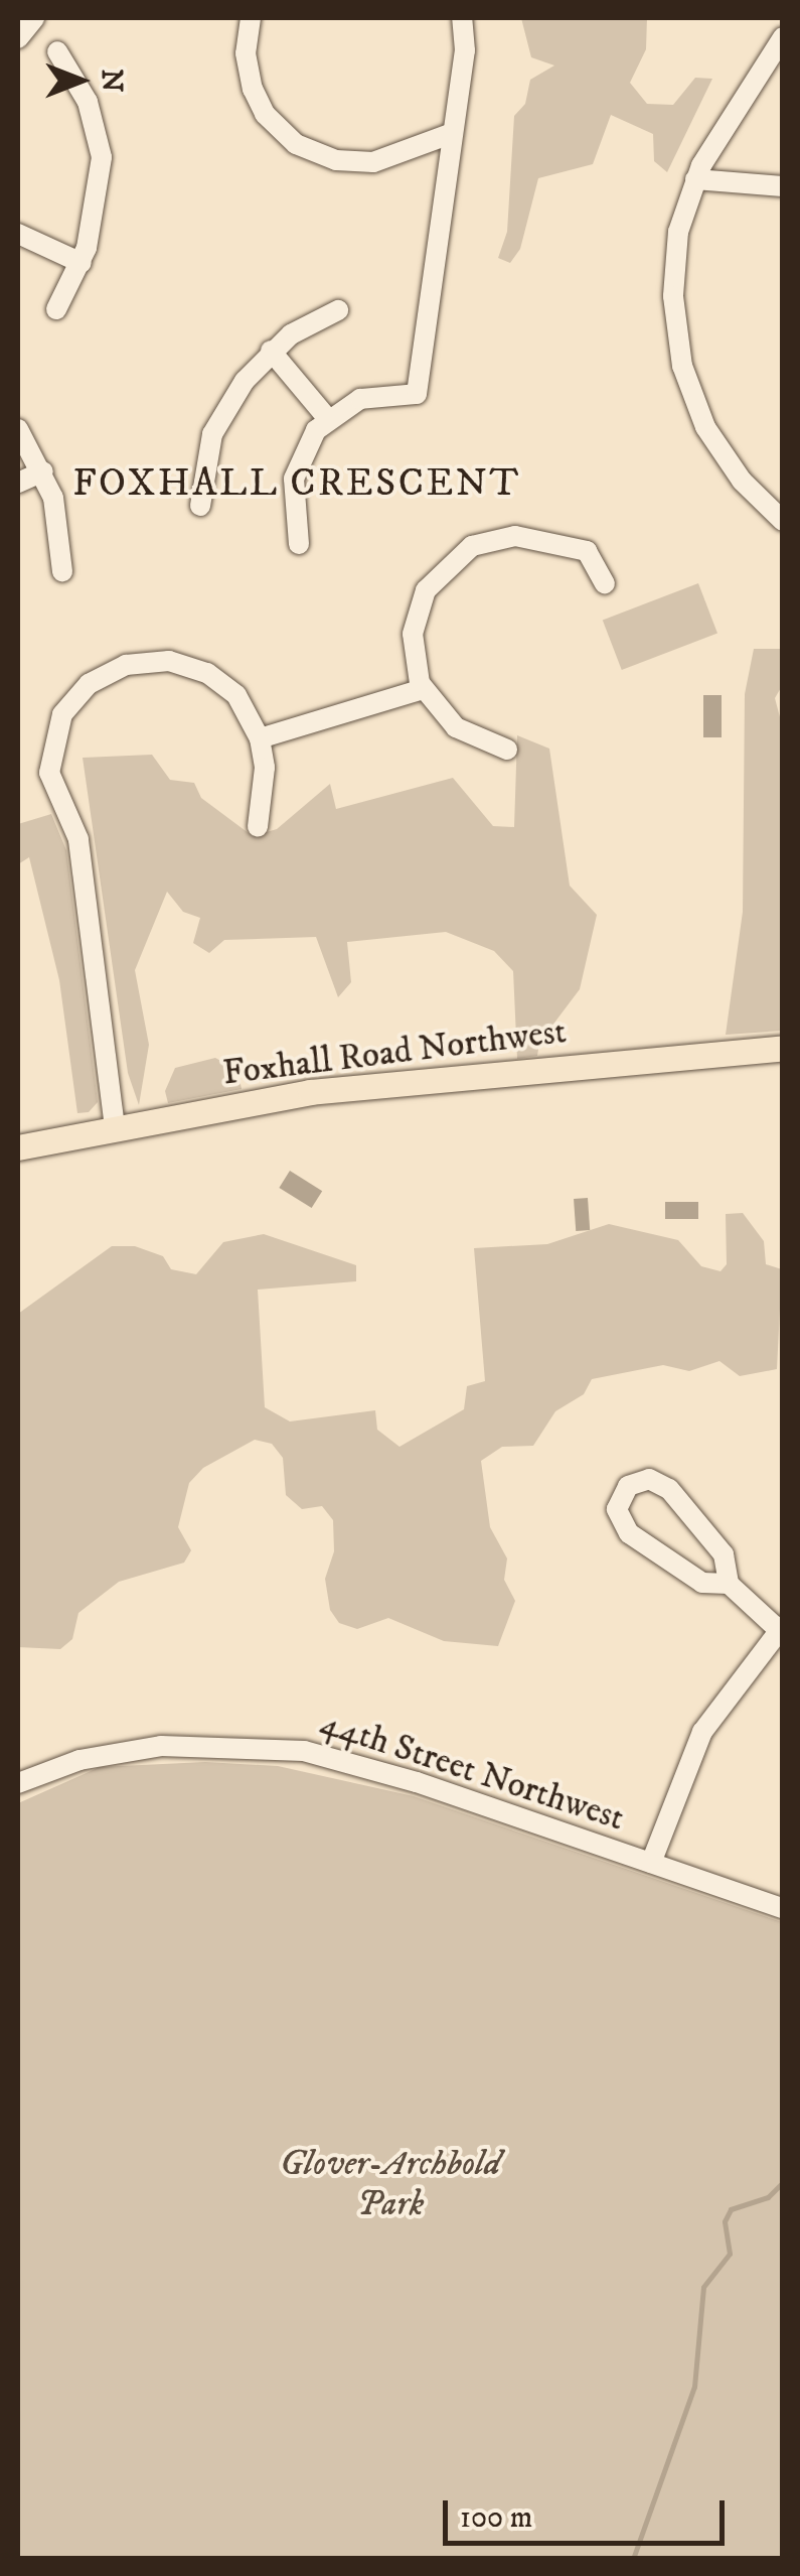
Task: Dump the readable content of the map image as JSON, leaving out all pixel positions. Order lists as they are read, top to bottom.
{
  "streets": {
    "main road": ["Foxhall Road Northwest"],
    "street": ["44th Street Northwest"]
  },
  "districts": ["FOXHALL CRESCENT"],
  "parks": ["Glover-Archbold Park"],
  "scale_bar": "100 m",
  "north": "right"
}
